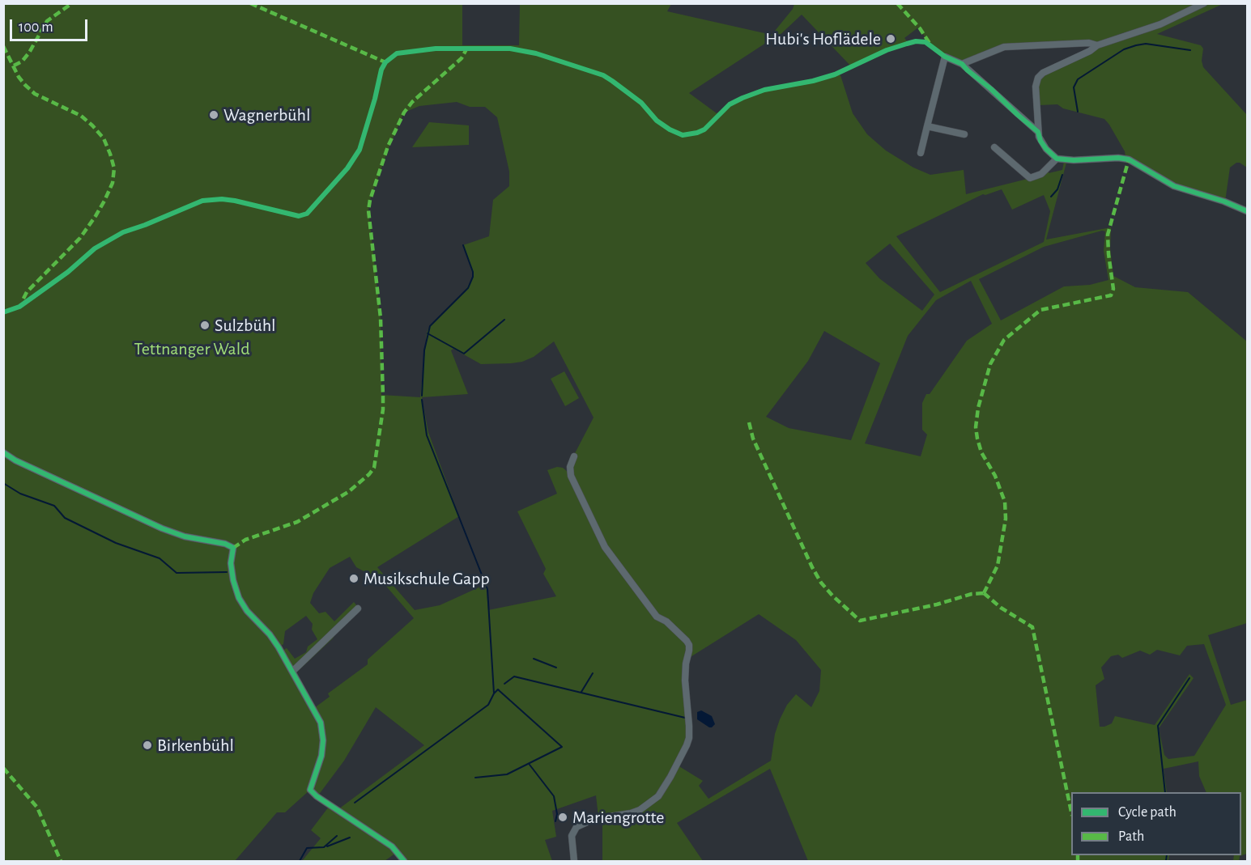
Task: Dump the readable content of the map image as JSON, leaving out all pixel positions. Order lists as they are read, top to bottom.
{
  "parks": ["Tettnanger Wald"],
  "places": [
    "Hubi's Hoflädele",
    "Wagnerbühl",
    "Sulzbühl",
    "Musikschule Gapp",
    "Birkenbühl",
    "Mariengrotte"
  ],
  "legend": ["Cycle path", "Path"],
  "scale_bar": "100 m"
}
